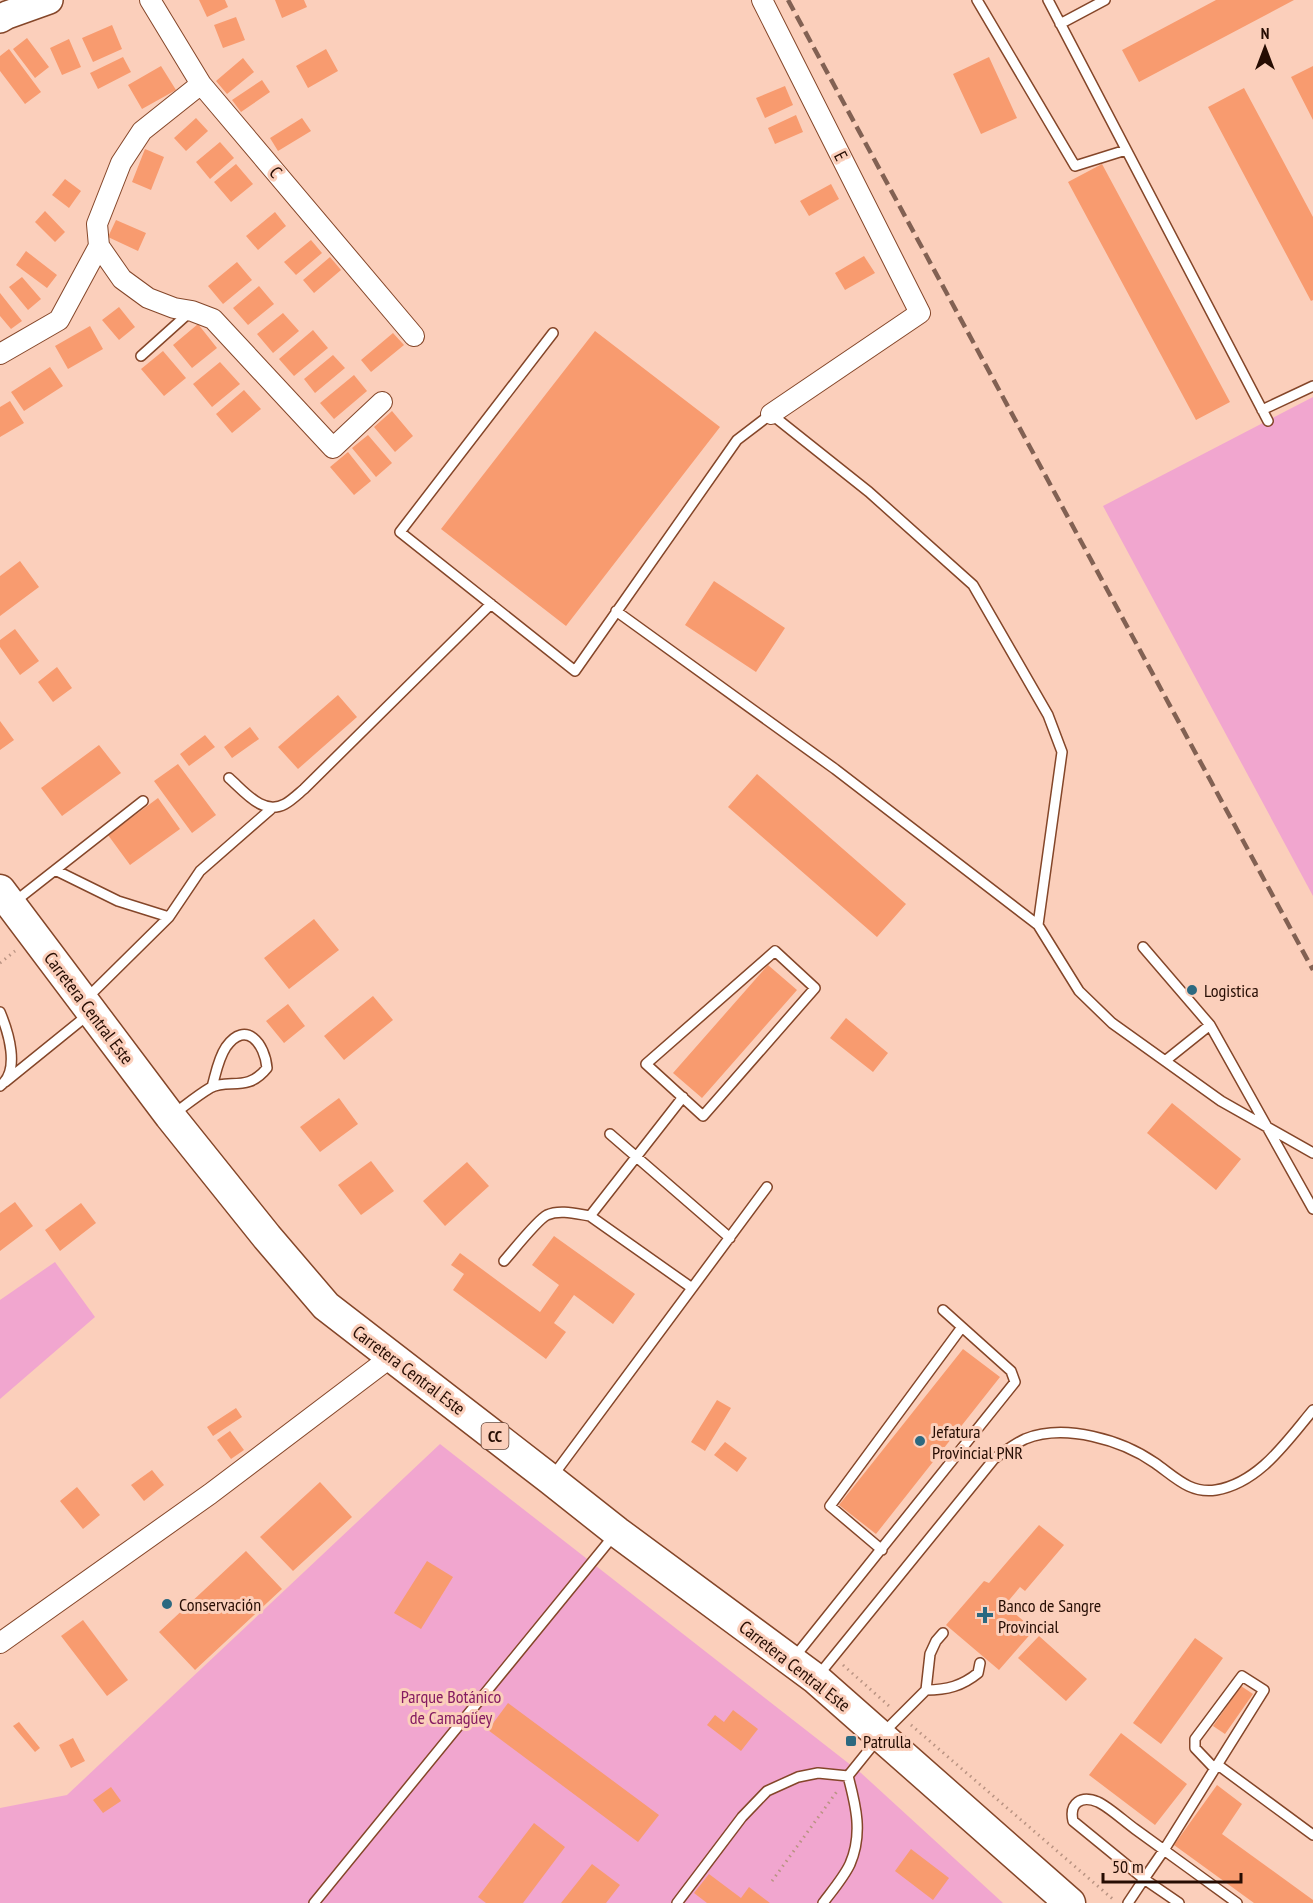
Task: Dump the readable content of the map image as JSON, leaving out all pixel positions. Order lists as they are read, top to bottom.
{
  "streets": {
    "main road": ["Carretera Central Este", "CC"],
    "street": ["E", "C"]
  },
  "parks": ["Parque Botánico de Camagüey"],
  "places": {
    "other": ["Logistica", "Jefatura Provincial PNR", "Conservación"],
    "health": ["Banco de Sangre Provincial"],
    "transit": ["Patrulla"]
  },
  "scale_bar": "50 m",
  "north": "top"
}
